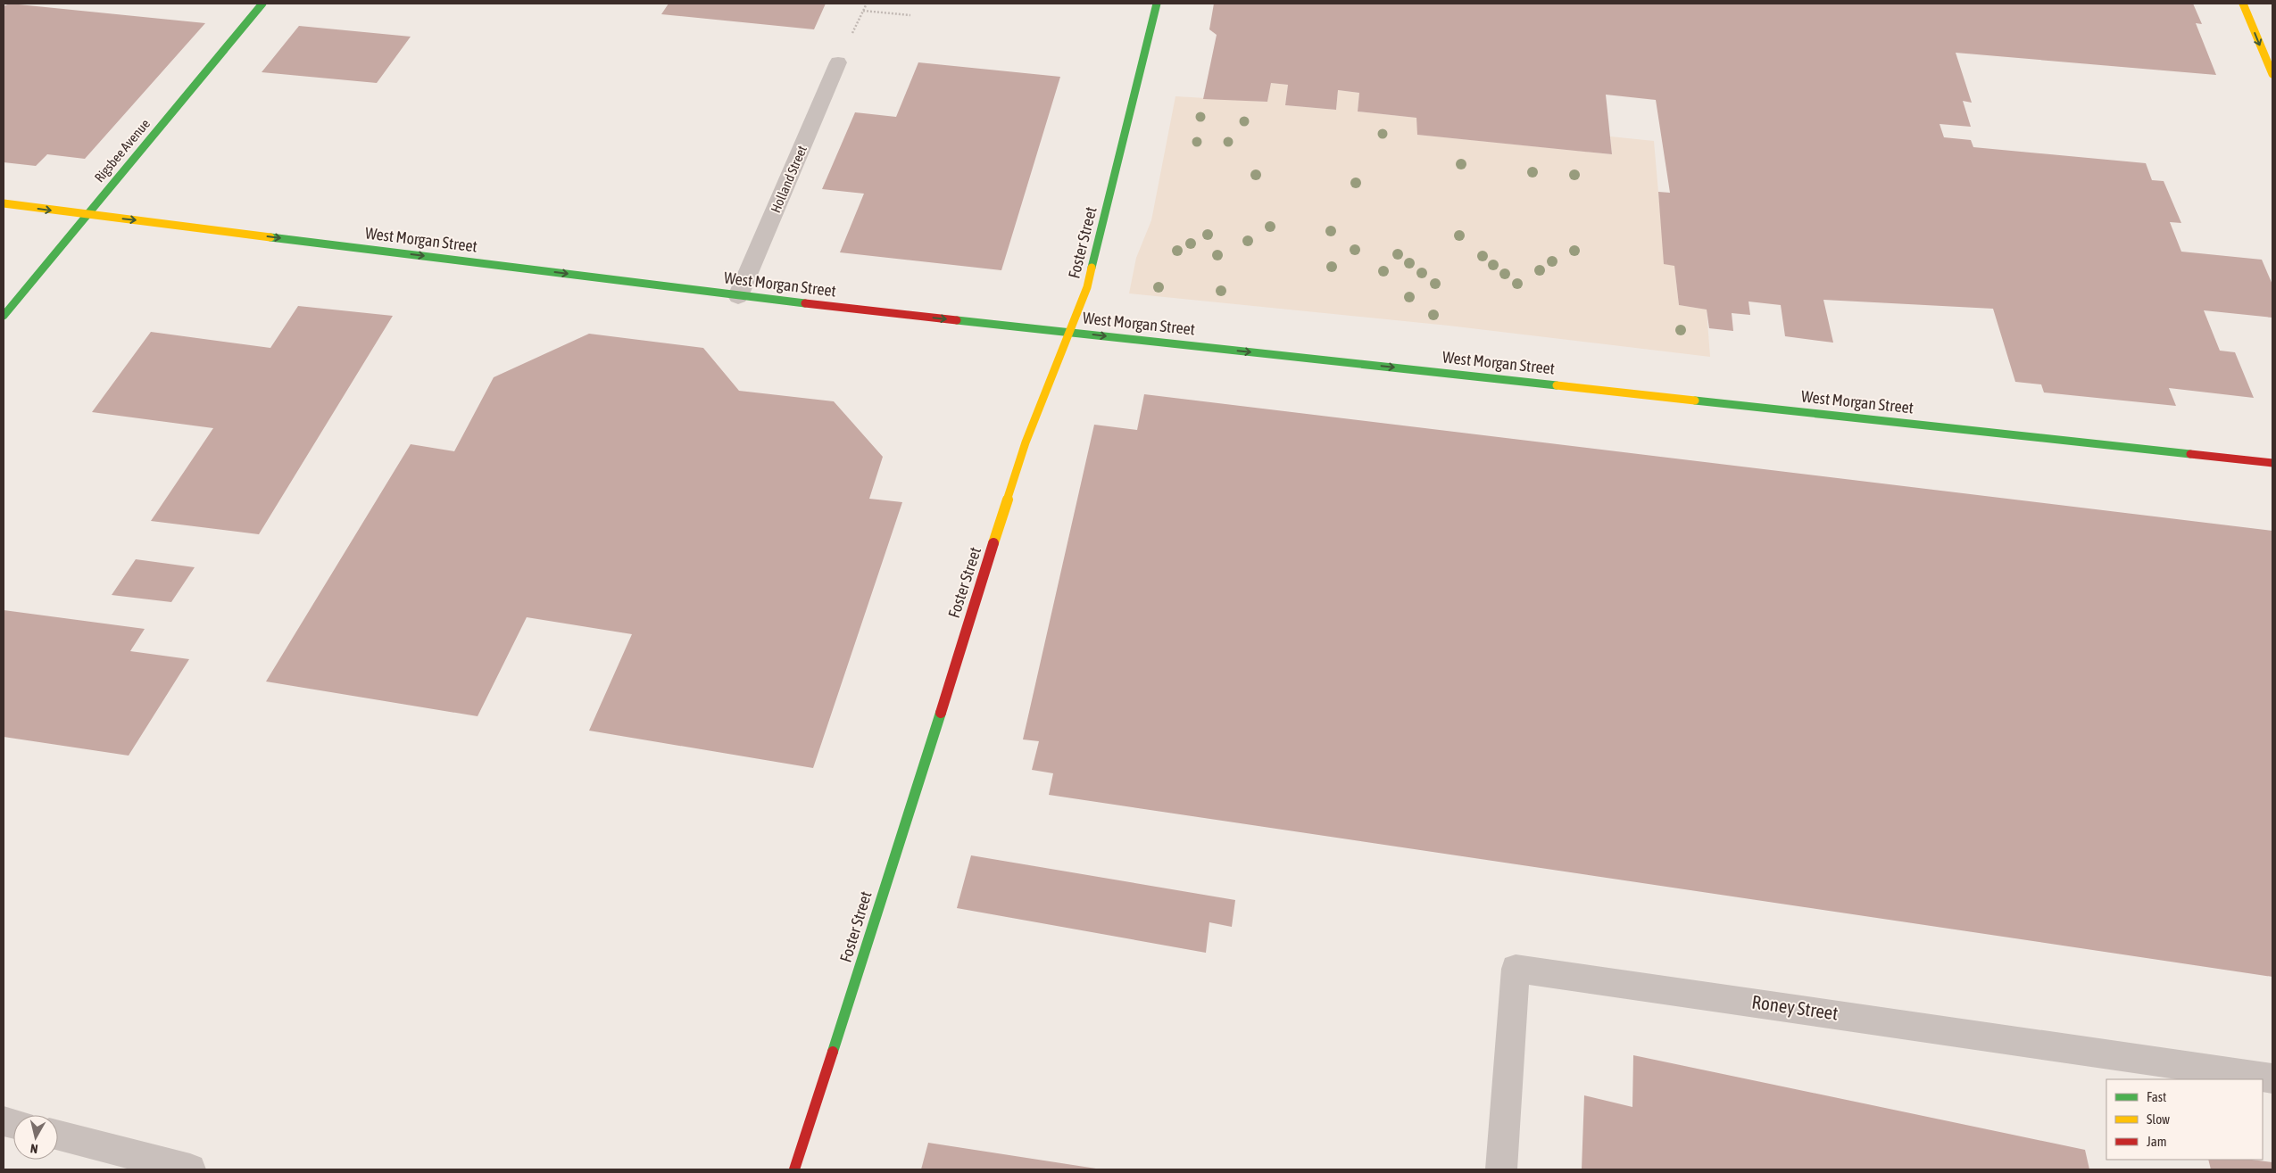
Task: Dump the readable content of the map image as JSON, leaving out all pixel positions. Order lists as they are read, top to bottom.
{
  "streets": {
    "main road": ["Rigsbee Avenue", "West Morgan Street", "Foster Street"],
    "street": ["Holland Street", "Roney Street"]
  },
  "crossings": [
    ["Rigsbee Avenue", "West Morgan Street"],
    ["Holland Street", "West Morgan Street"],
    ["West Morgan Street", "Foster Street"]
  ],
  "one_way": ["West Morgan Street"],
  "legend": ["Fast", "Slow", "Jam"],
  "north": "bottom"
}
